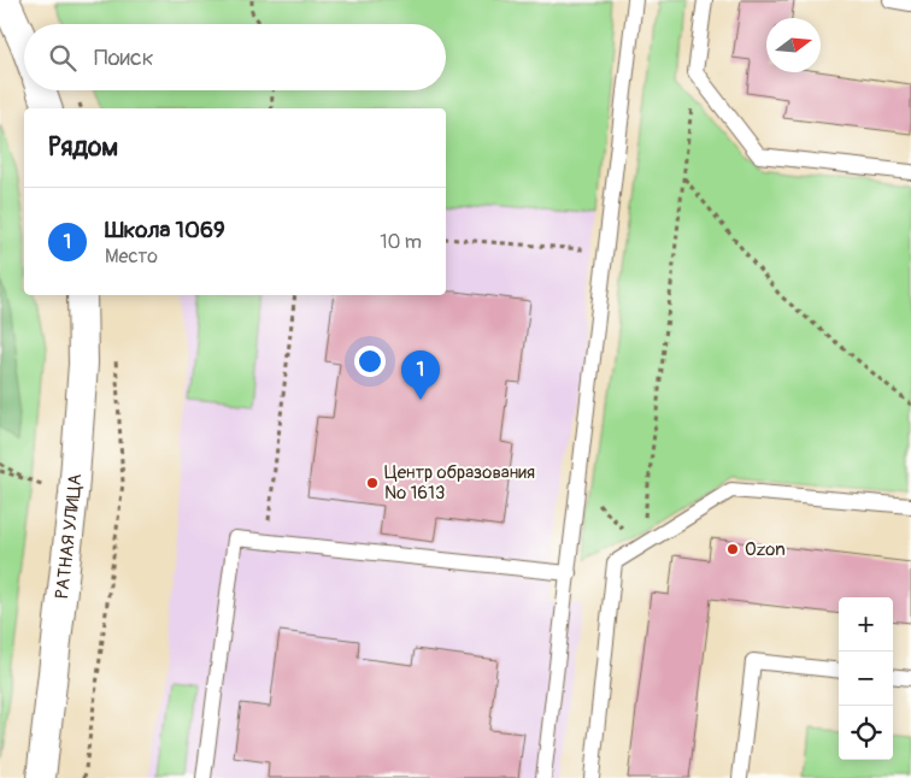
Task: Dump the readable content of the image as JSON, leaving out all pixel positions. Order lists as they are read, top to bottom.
{
  "streets": {
    "street": ["РАТНАЯ УЛИЦА"]
  },
  "places": ["Центр образования № 1613", "Ozon"],
  "north": "right",
  "page": {
    "search": "Поиск",
    "heading": "Рядом",
    "list": [
      {
        "mark": "1",
        "name": "Школа 1069",
        "note": "Место",
        "value": "10 m"
      }
    ],
    "pins": "1",
    "map_buttons": ["+", "−"]
  }
}
